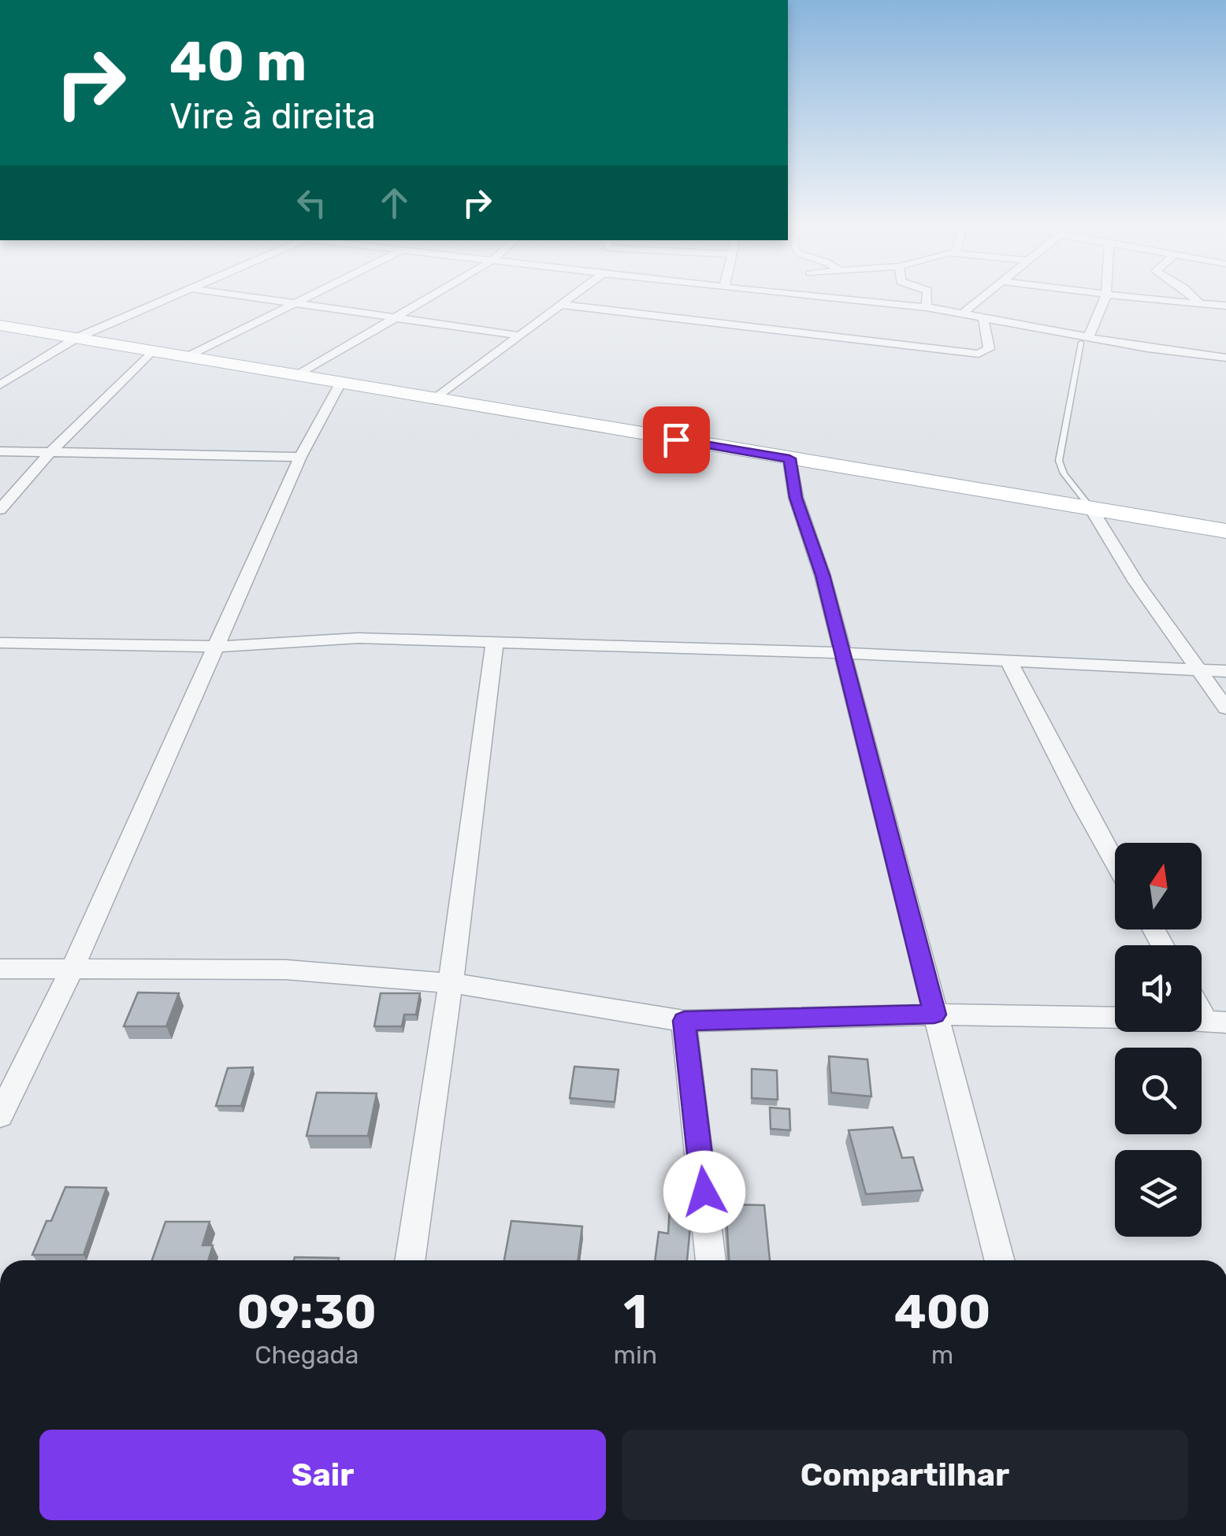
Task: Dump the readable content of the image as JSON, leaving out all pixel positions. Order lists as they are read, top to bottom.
{
  "north": "top",
  "page": {
    "turn": ["40 m", "Vire à direita"],
    "eta": [
      "09:30",
      "Chegada",
      "1",
      "min",
      "400",
      "m"
    ],
    "buttons": ["Sair", "Compartilhar"]
  }
}
